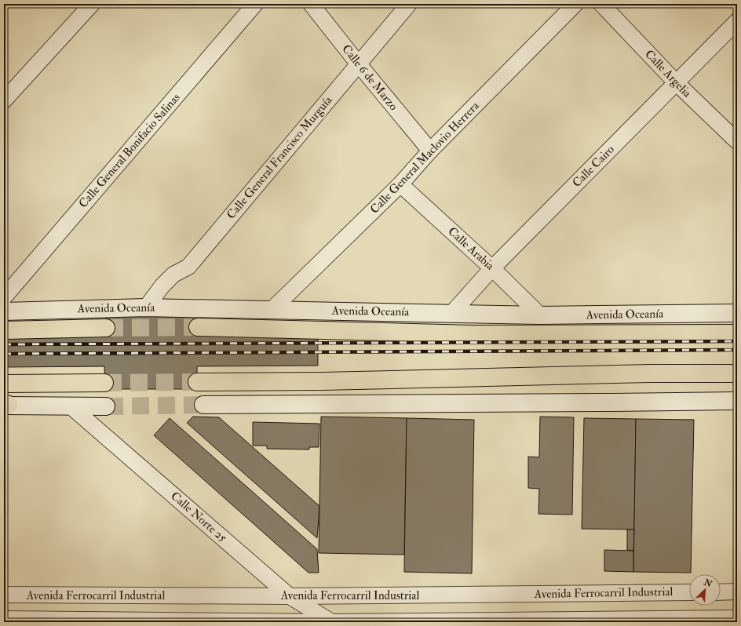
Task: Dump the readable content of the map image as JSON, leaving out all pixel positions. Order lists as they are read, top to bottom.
{
  "streets": {
    "highway": ["Avenida Oceanía"],
    "street": [
      "Calle Argelia",
      "Calle 6 de Marzo",
      "Calle General Bonifacio Salinas",
      "Calle General Francisco Murguía",
      "Calle General Maclovio Herrera",
      "Calle Cairo",
      "Calle Arabia",
      "Calle Norte 25",
      "Avenida Ferrocarril Industrial"
    ]
  },
  "crossings": [
    ["Calle Argelia", "Calle Cairo"],
    ["Calle 6 de Marzo", "Calle General Francisco Murguía"],
    ["Calle 6 de Marzo", "Calle General Maclovio Herrera"],
    ["Calle General Francisco Murguía", "Avenida Oceanía"],
    ["Calle General Maclovio Herrera", "Calle Arabia"],
    ["Calle General Maclovio Herrera", "Avenida Oceanía"],
    ["Calle Cairo", "Calle Arabia"],
    ["Calle Cairo", "Avenida Oceanía"],
    ["Calle Arabia", "Avenida Oceanía"],
    ["Calle Norte 25", "Avenida Ferrocarril Industrial"]
  ],
  "north": "top right"
}
